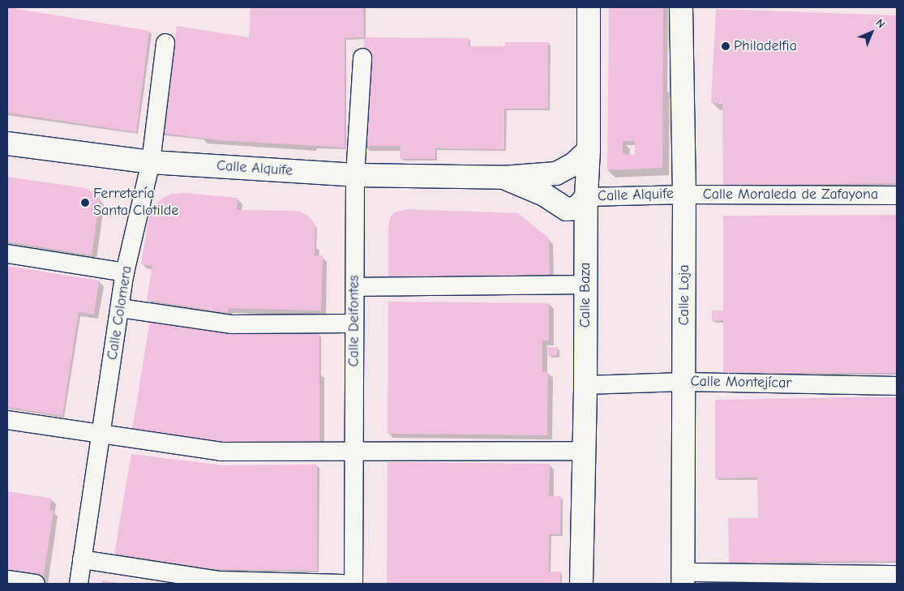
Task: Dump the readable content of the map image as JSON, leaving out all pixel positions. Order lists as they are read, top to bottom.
{
  "streets": {
    "street": [
      "Calle Alquife",
      "Calle Moraleda de Zafayona",
      "Calle Baza",
      "Calle Loja",
      "Calle Colomera",
      "Calle Deifontes",
      "Calle Montejícar"
    ]
  },
  "crossings": [
    ["Calle Alquife", "Calle Moraleda de Zafayona"],
    ["Calle Alquife", "Calle Baza"],
    ["Calle Alquife", "Calle Loja"],
    ["Calle Alquife", "Calle Colomera"],
    ["Calle Alquife", "Calle Deifontes"],
    ["Calle Moraleda de Zafayona", "Calle Loja"],
    ["Calle Baza", "Calle Montejícar"],
    ["Calle Loja", "Calle Montejícar"]
  ],
  "places": ["Philadelfia", "Ferretería Santa Clotilde"],
  "north": "top right"
}
